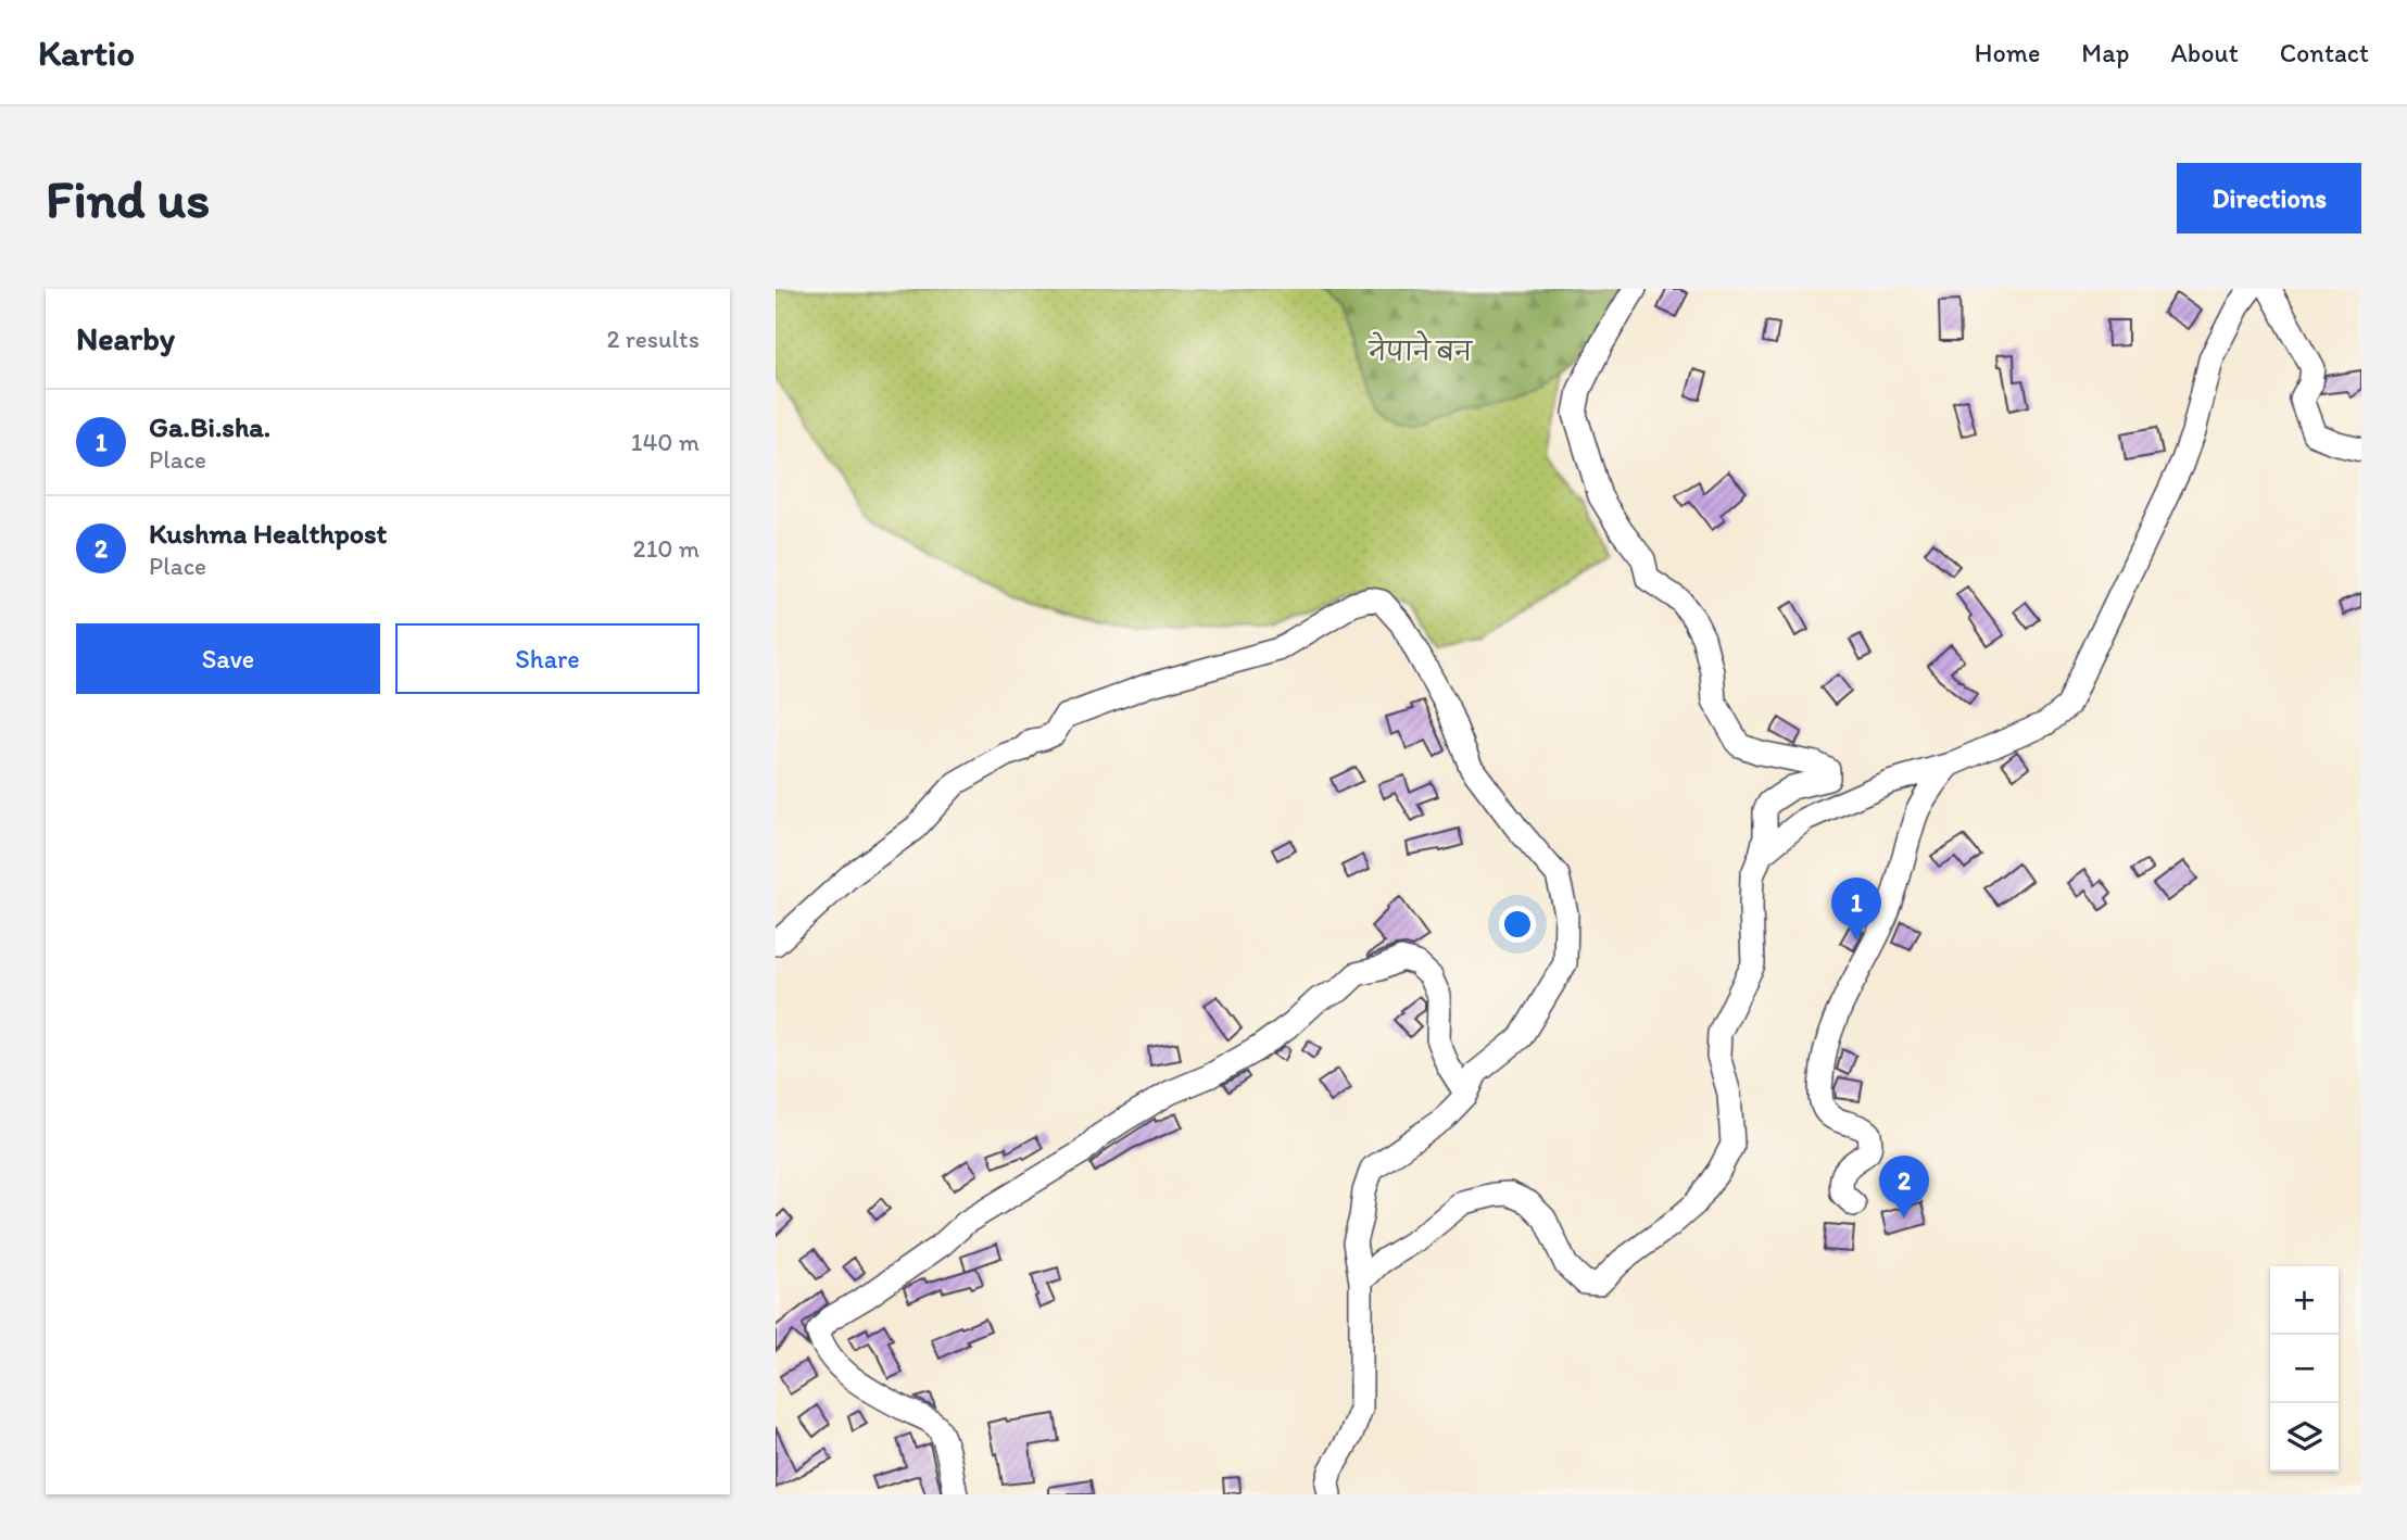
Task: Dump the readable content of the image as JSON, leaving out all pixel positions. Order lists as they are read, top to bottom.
{
  "parks": ["नेपाने बन"],
  "page": {
    "header": "Kartio",
    "nav": [
      "Home",
      "Map",
      "About",
      "Contact"
    ],
    "buttons": [
      "Directions",
      ["Save", "Share"]
    ],
    "title": "Find us",
    "heading": ["Nearby", "2 results"],
    "list": [
      {
        "mark": "1",
        "name": "Ga.Bi.sha.",
        "note": "Place",
        "value": "140 m"
      },
      {
        "mark": "2",
        "name": "Kushma Healthpost",
        "note": "Place",
        "value": "210 m"
      }
    ],
    "pins": ["1", "2"],
    "map_buttons": ["+", "−"]
  }
}
